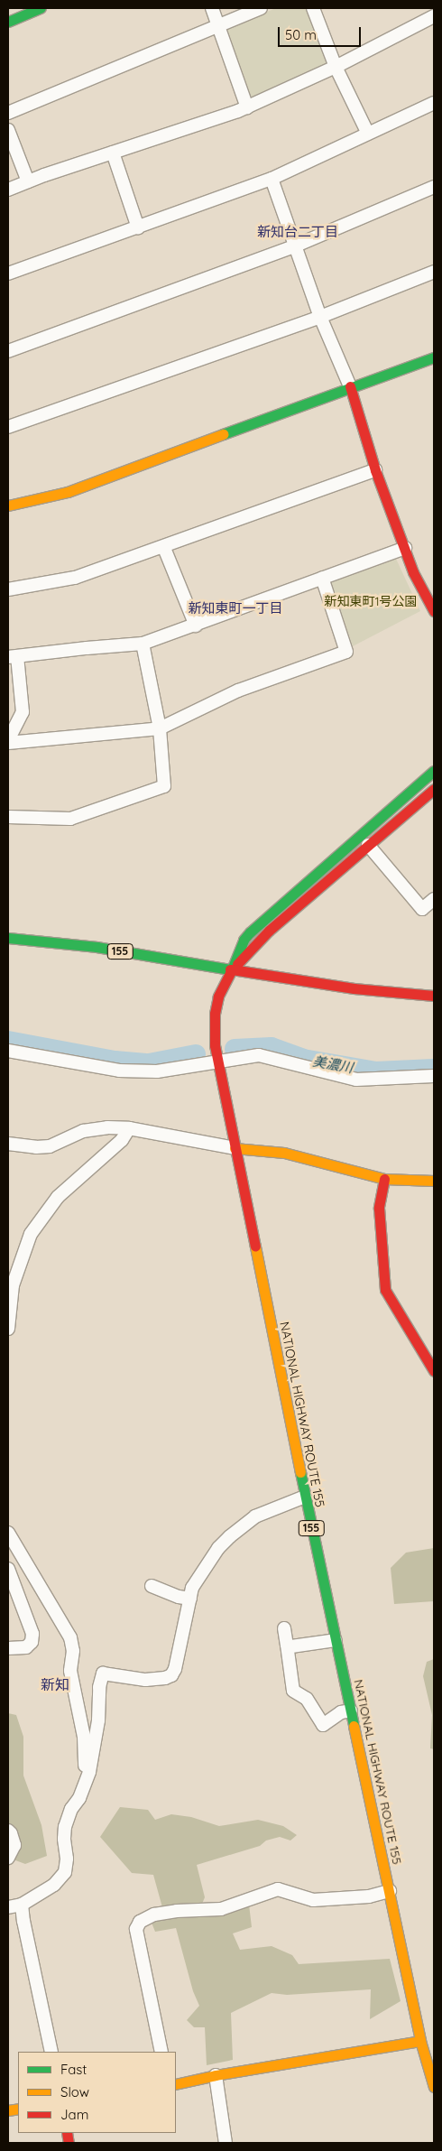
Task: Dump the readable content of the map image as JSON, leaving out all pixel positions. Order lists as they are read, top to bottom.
{
  "streets": {
    "main road": ["155", "NATIONAL HIGHWAY ROUTE 155"]
  },
  "crossings": [
    ["155", "NATIONAL HIGHWAY ROUTE 155"]
  ],
  "districts": ["新知台二丁目", "新知東町一丁目", "新知"],
  "water": ["美濃川"],
  "parks": ["新知東町1号公園"],
  "legend": ["Fast", "Slow", "Jam"],
  "scale_bar": "50 m"
}
